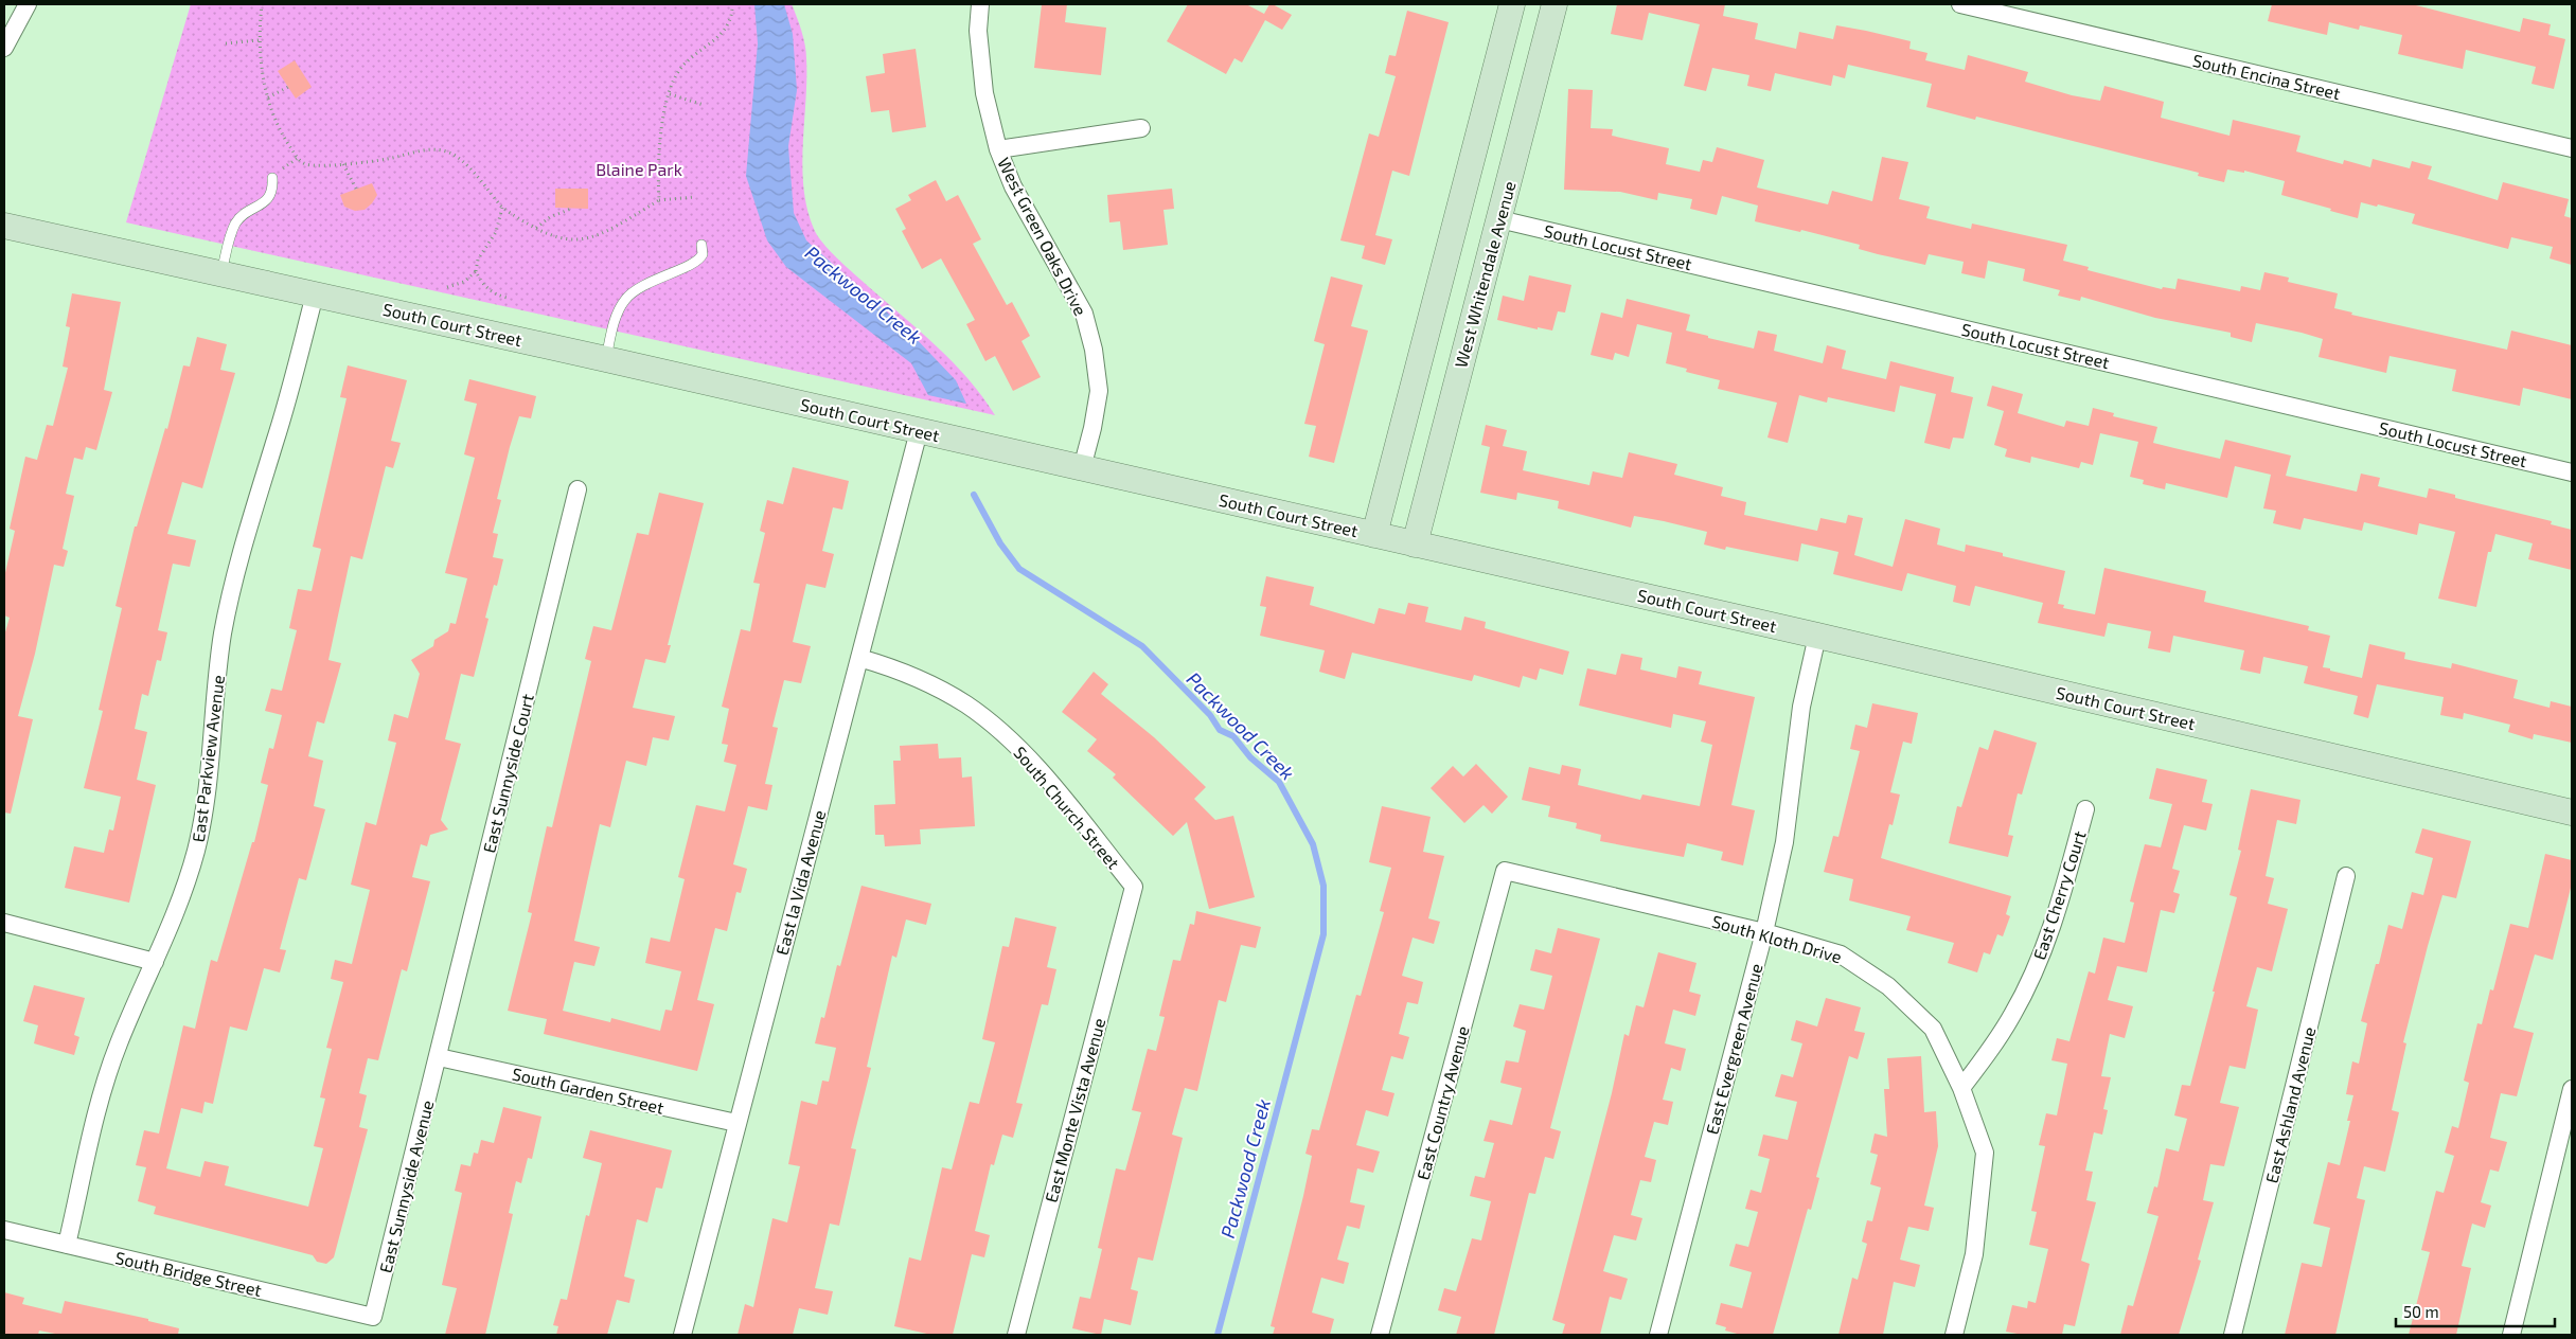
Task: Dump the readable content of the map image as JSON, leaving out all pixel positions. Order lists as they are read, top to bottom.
{
  "streets": {
    "street": [
      "South Encina Street",
      "West Green Oaks Drive",
      "South Locust Street",
      "West Whitendale Avenue",
      "South Court Street",
      "East Parkview Avenue",
      "East Sunnyside Court",
      "South Church Street",
      "East la Vida Avenue",
      "East Cherry Court",
      "South Kloth Drive",
      "East Evergreen Avenue",
      "South Garden Street",
      "East Country Avenue",
      "East Ashland Avenue",
      "East Monte Vista Avenue",
      "East Sunnyside Avenue",
      "South Bridge Street"
    ]
  },
  "crossings": [
    ["West Green Oaks Drive", "South Court Street"],
    ["South Locust Street", "West Whitendale Avenue"],
    ["West Whitendale Avenue", "South Court Street"],
    ["South Court Street", "East Parkview Avenue"],
    ["South Court Street", "East la Vida Avenue"],
    ["South Court Street", "East Evergreen Avenue"],
    ["East Parkview Avenue", "South Bridge Street"],
    ["East Sunnyside Court", "South Garden Street"],
    ["East Sunnyside Court", "East Sunnyside Avenue"],
    ["South Church Street", "East la Vida Avenue"],
    ["South Church Street", "East Monte Vista Avenue"],
    ["East la Vida Avenue", "South Garden Street"],
    ["East Cherry Court", "South Kloth Drive"],
    ["South Kloth Drive", "East Evergreen Avenue"],
    ["South Kloth Drive", "East Country Avenue"],
    ["South Garden Street", "East Sunnyside Avenue"],
    ["East Sunnyside Avenue", "South Bridge Street"]
  ],
  "water": ["Packwood Creek"],
  "parks": ["Blaine Park"],
  "scale_bar": "50 m"
}
